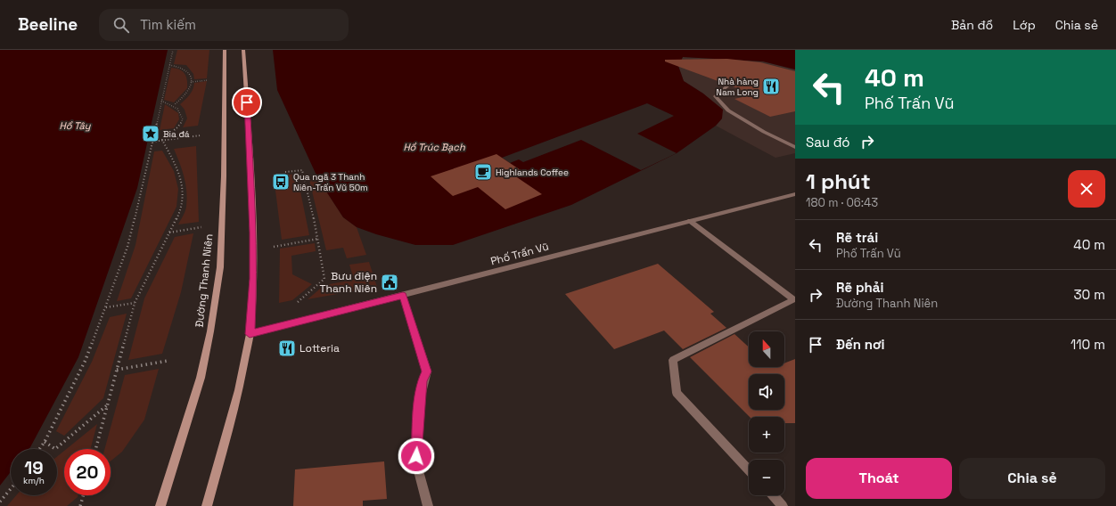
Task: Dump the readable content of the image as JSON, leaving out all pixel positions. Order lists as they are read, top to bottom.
{
  "streets": {
    "main road": ["Đường Thanh Niên"],
    "street": ["Phố Trấn Vũ"]
  },
  "water": ["Hồ Tây", "Hồ Trúc Bạch"],
  "places": {
    "restaurant": ["Nhà hàng Nam Long", "Lotteria"],
    "place": ["Bia đá"],
    "cafe": ["Highlands Coffee"],
    "bus stop": ["Qua ngã 3 Thanh Niên-Trấn Vũ 50m"],
    "public building": ["Bưu điện Thanh Niên"]
  },
  "north": "top",
  "page": {
    "header": "Beeline",
    "search": "Tìm kiếm",
    "nav": ["Bản đồ", "Lớp", "Chia sẻ"],
    "turn": ["40 m", "Phố Trấn Vũ"],
    "then": "Sau đó",
    "heading": ["1 phút", "180 m · 06:43"],
    "list": [
      {
        "name": "Rẽ trái",
        "note": "Phố Trấn Vũ",
        "value": "40 m"
      },
      {
        "name": "Rẽ phải",
        "note": "Đường Thanh Niên",
        "value": "30 m"
      },
      {
        "name": "Đến nơi",
        "value": "110 m"
      }
    ],
    "map_buttons": ["+", "−"],
    "speed": "19 km/h",
    "limit": "20",
    "buttons": ["Thoát", "Chia sẻ"]
  }
}
